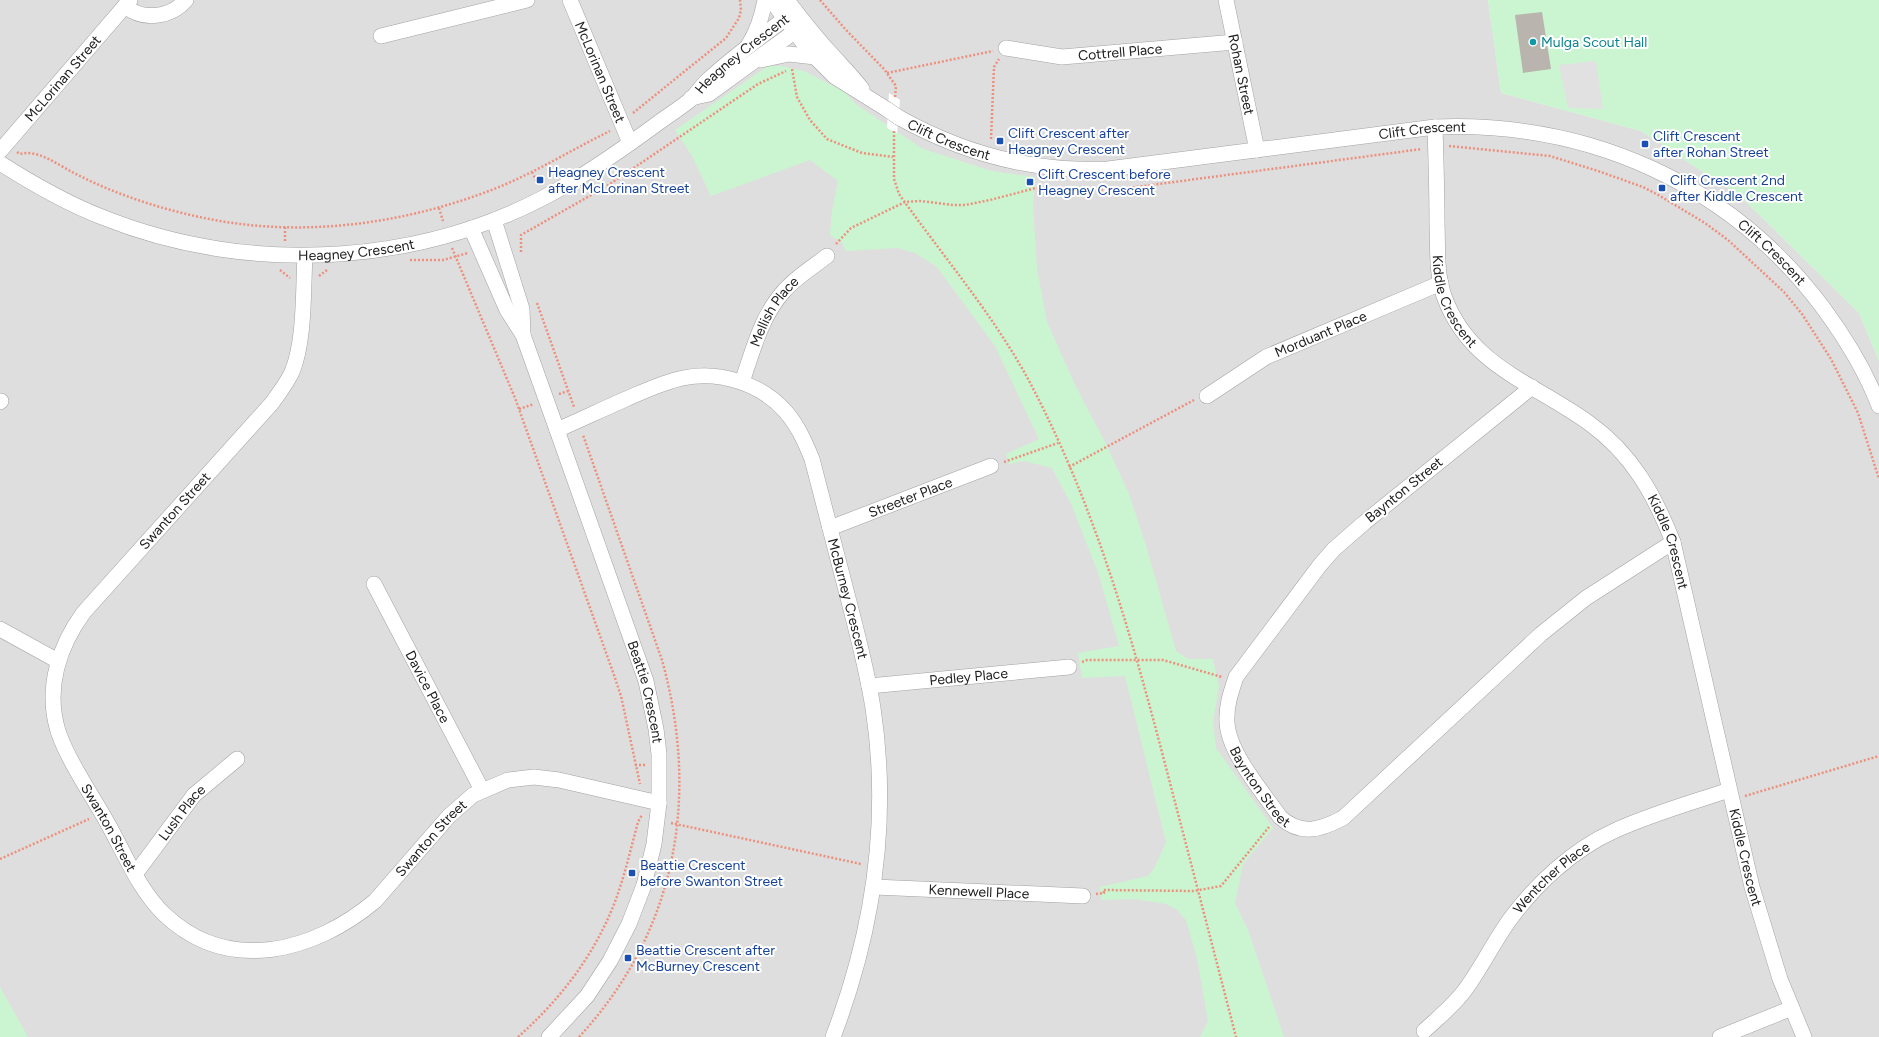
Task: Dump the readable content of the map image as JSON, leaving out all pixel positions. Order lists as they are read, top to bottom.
{
  "streets": {
    "street": [
      "Cottrell Place",
      "Heagney Crescent",
      "McLorinan Street",
      "Rohan Street",
      "Clift Crescent",
      "Kiddle Crescent",
      "Mellish Place",
      "Morduant Place",
      "Baynton Street",
      "Streeter Place",
      "Swanton Street",
      "McBurney Crescent",
      "Pedley Place",
      "Davice Place",
      "Beattie Crescent",
      "Lush Place",
      "Wentcher Place",
      "Kennewell Place"
    ]
  },
  "crossings": [
    ["Cottrell Place", "Rohan Street"],
    ["Heagney Crescent", "McLorinan Street"],
    ["Heagney Crescent", "Clift Crescent"],
    ["Heagney Crescent", "Swanton Street"],
    ["Heagney Crescent", "Beattie Crescent"],
    ["Rohan Street", "Clift Crescent"],
    ["Clift Crescent", "Kiddle Crescent"],
    ["Kiddle Crescent", "Morduant Place"],
    ["Kiddle Crescent", "Baynton Street"],
    ["Kiddle Crescent", "Wentcher Place"],
    ["Mellish Place", "McBurney Crescent"],
    ["Streeter Place", "McBurney Crescent"],
    ["Swanton Street", "Davice Place"],
    ["Swanton Street", "Beattie Crescent"],
    ["Swanton Street", "Lush Place"],
    ["McBurney Crescent", "Pedley Place"],
    ["McBurney Crescent", "Beattie Crescent"],
    ["McBurney Crescent", "Kennewell Place"]
  ],
  "places": {
    "other": ["Mulga Scout Hall"],
    "transit": [
      "Clift Crescent after Heagney Crescent",
      "Clift Crescent after Rohan Street",
      "Heagney Crescent after McLorinan Street",
      "Clift Crescent before Heagney Crescent",
      "Clift Crescent 2nd after Kiddle Crescent",
      "Beattie Crescent before Swanton Street",
      "Beattie Crescent after McBurney Crescent"
    ]
  }
}
